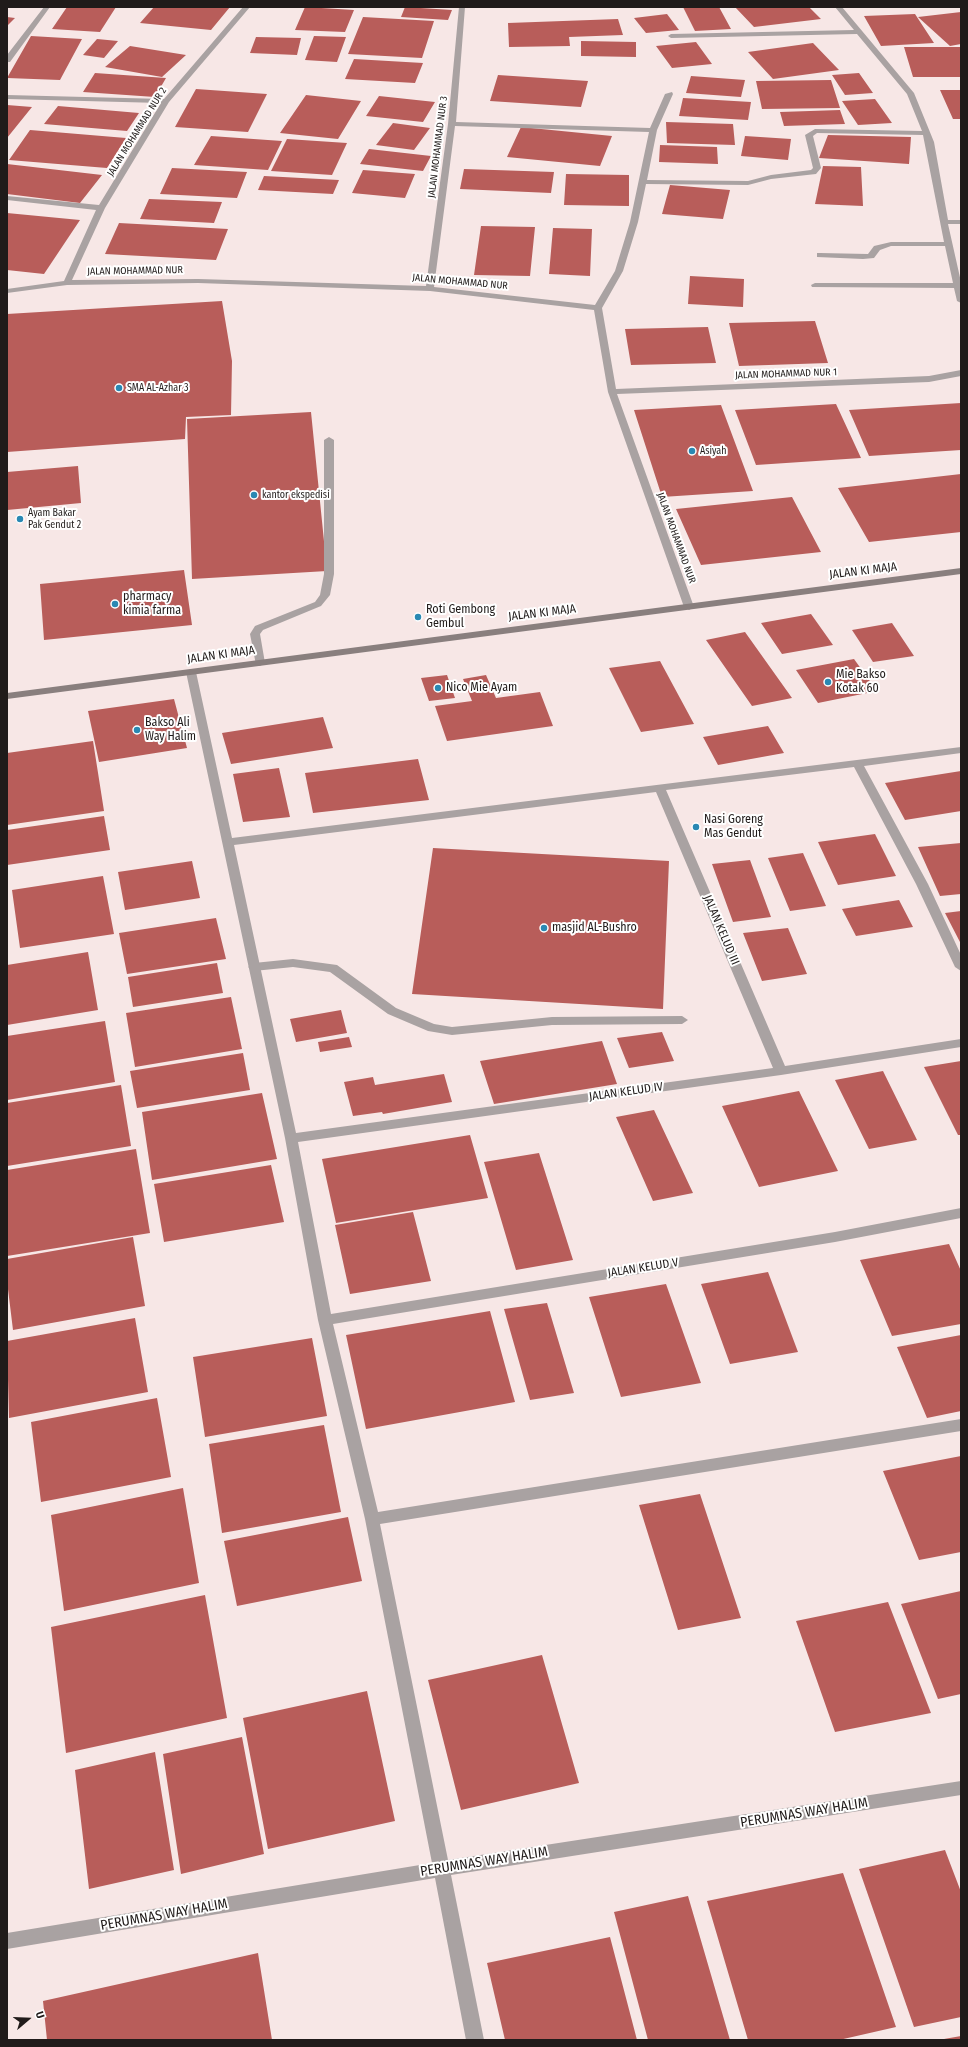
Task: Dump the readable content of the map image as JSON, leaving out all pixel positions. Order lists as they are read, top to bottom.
{
  "streets": {
    "main road": ["JALAN KI MAJA"],
    "street": [
      "JALAN MOHAMMAD NUR 2",
      "JALAN MOHAMMAD NUR 3",
      "JALAN MOHAMMAD NUR",
      "JALAN MOHAMMAD NUR 1",
      "JALAN KELUD III",
      "JALAN KELUD IV",
      "JALAN KELUD V",
      "PERUMNAS WAY HALIM"
    ]
  },
  "crossings": [
    ["JALAN MOHAMMAD NUR 2", "JALAN MOHAMMAD NUR"],
    ["JALAN MOHAMMAD NUR 3", "JALAN MOHAMMAD NUR"],
    ["JALAN MOHAMMAD NUR", "JALAN MOHAMMAD NUR 1"],
    ["JALAN MOHAMMAD NUR", "JALAN KI MAJA"],
    ["JALAN KELUD III", "JALAN KELUD IV"]
  ],
  "places": [
    "SMA AL-Azhar 3",
    "Asiyah",
    "kantor ekspedisi",
    "Ayam Bakar Pak Gendut 2",
    "pharmacy kimia farma",
    "Roti Gembong Gembul",
    "Mie Bakso Kotak 60",
    "Nico Mie Ayam",
    "Bakso Ali Way Halim",
    "Nasi Goreng Mas Gendut",
    "masjid AL-Bushro"
  ],
  "north": "right"
}
